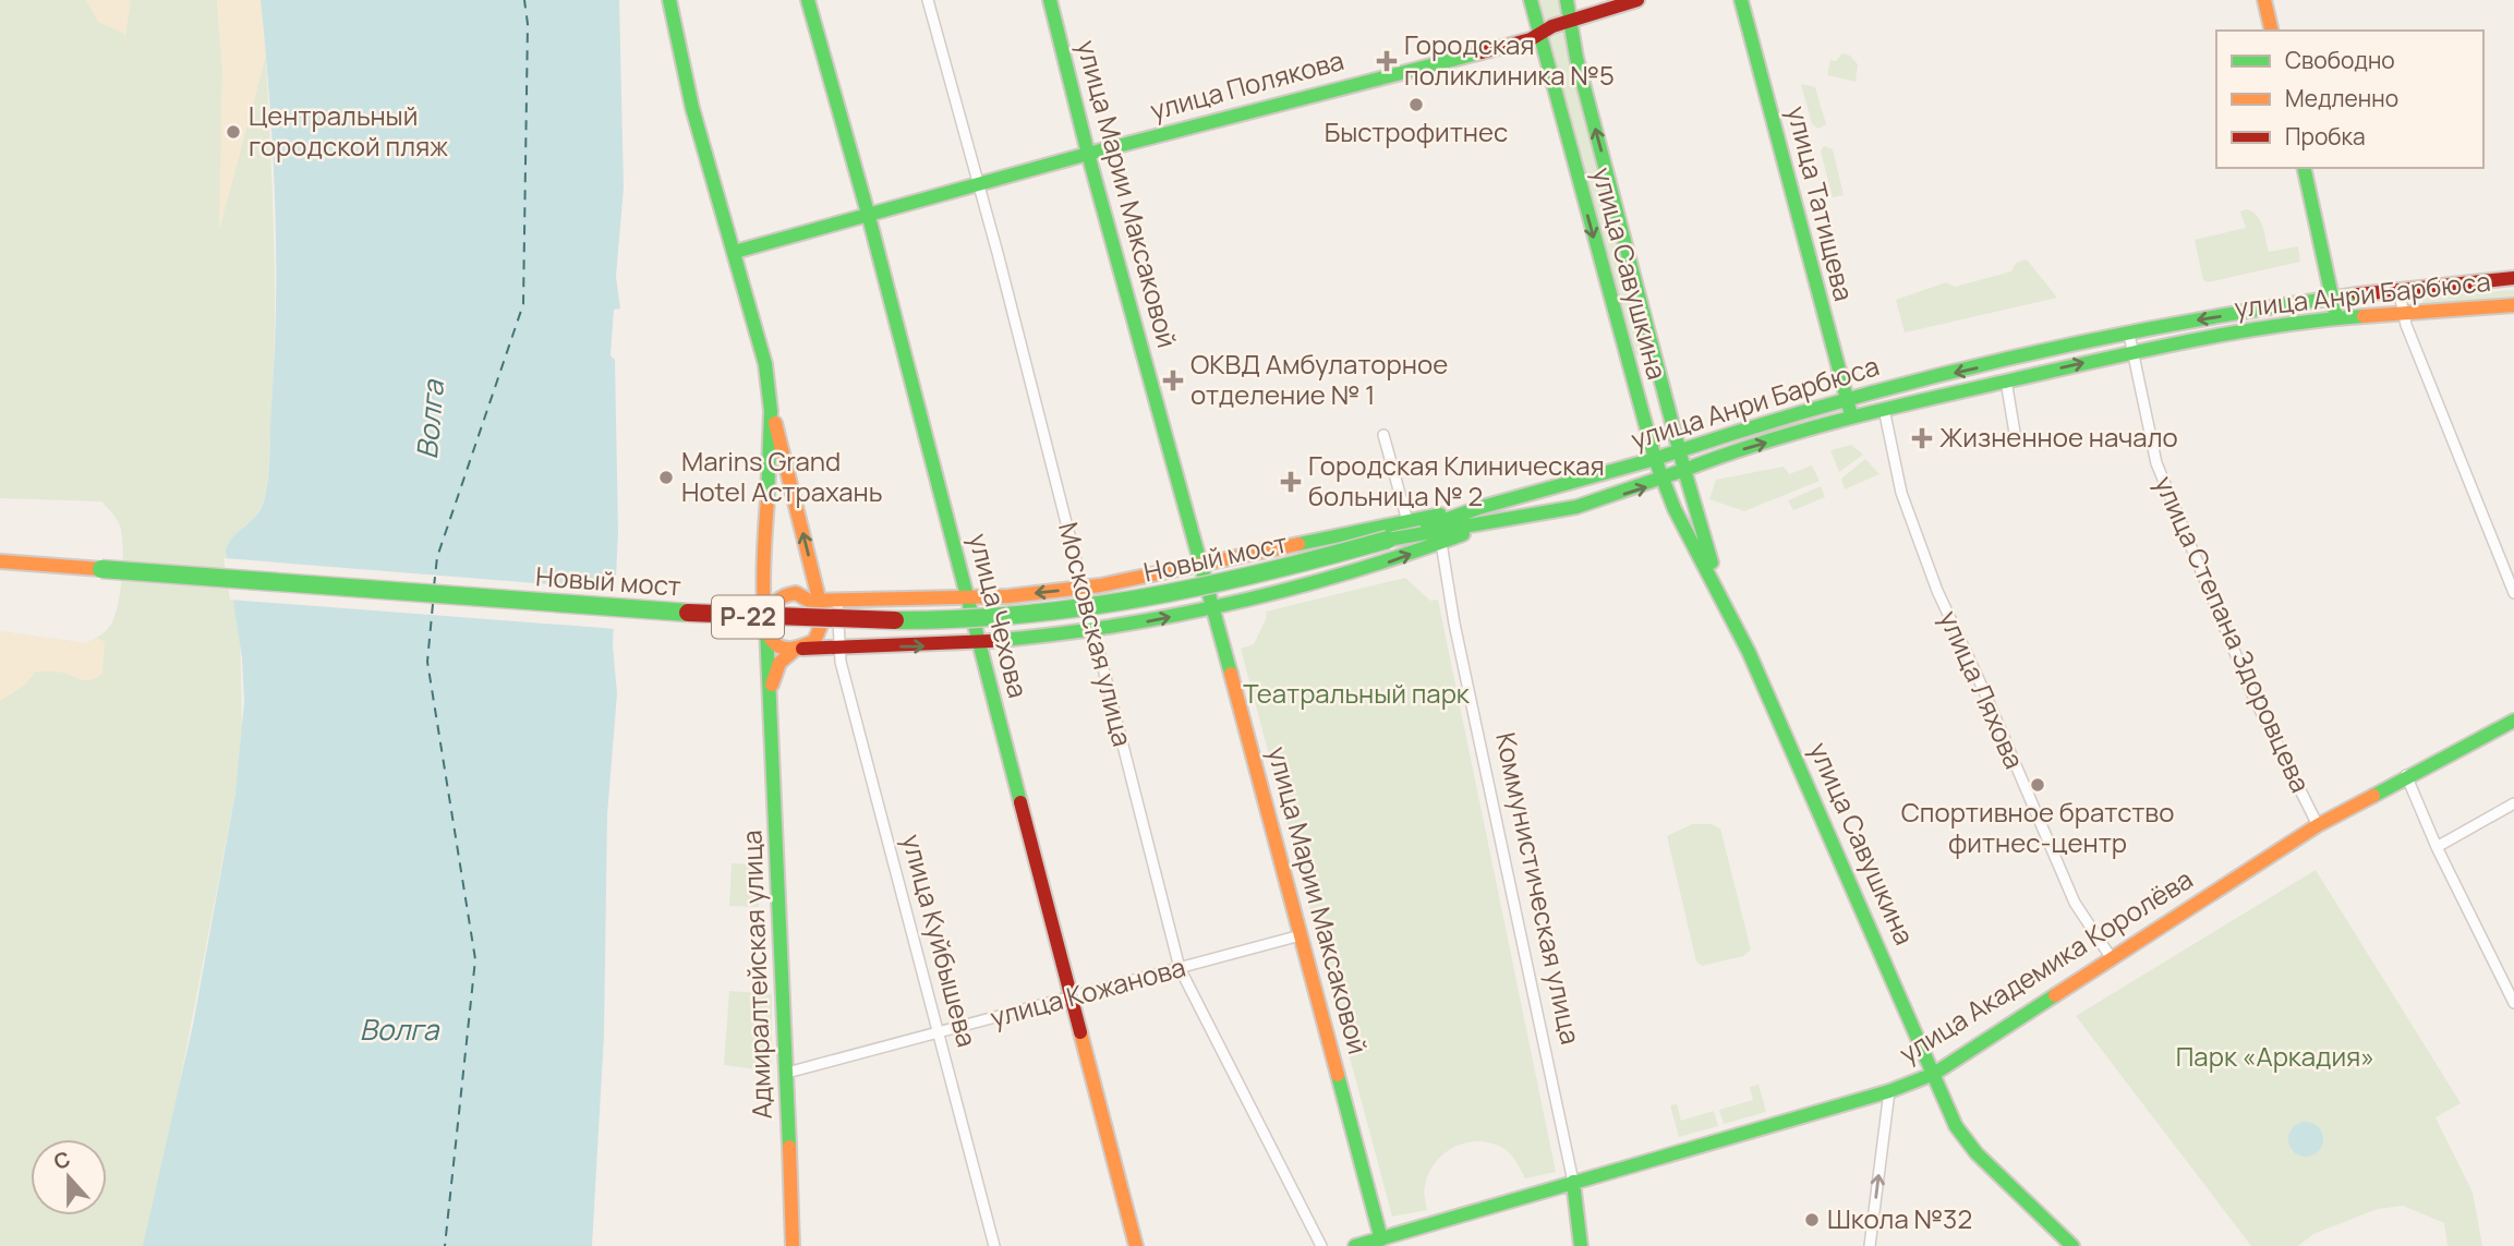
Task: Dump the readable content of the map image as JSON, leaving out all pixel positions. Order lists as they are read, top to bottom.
{
  "streets": {
    "main road": [
      "улица Полякова",
      "улица Марии Максаковой",
      "улица Татищева",
      "улица Савушкина",
      "улица Анри Барбюса",
      "Новый мост",
      "улица Чехова",
      "Р-22",
      "Коммунистическая улица",
      "улица Академика Королёва",
      "Адмиралтейская улица"
    ],
    "street": [
      "Московская улица",
      "улица Степана Здоровцева",
      "улица Ляхова",
      "улица Куйбышева",
      "улица Кожанова"
    ]
  },
  "crossings": [
    ["улица Полякова", "улица Марии Максаковой"],
    ["улица Полякова", "улица Савушкина"],
    ["улица Полякова", "улица Чехова"],
    ["улица Полякова", "Московская улица"],
    ["улица Марии Максаковой", "улица Академика Королёва"],
    ["улица Марии Максаковой", "улица Кожанова"],
    ["улица Татищева", "улица Анри Барбюса"],
    ["улица Савушкина", "улица Анри Барбюса"],
    ["улица Савушкина", "улица Академика Королёва"],
    ["улица Анри Барбюса", "Новый мост"],
    ["улица Анри Барбюса", "улица Степана Здоровцева"],
    ["улица Анри Барбюса", "улица Ляхова"],
    ["улица Чехова", "улица Кожанова"],
    ["Московская улица", "улица Кожанова"],
    ["улица Степана Здоровцева", "улица Академика Королёва"],
    ["улица Ляхова", "улица Академика Королёва"],
    ["Коммунистическая улица", "улица Академика Королёва"],
    ["улица Куйбышева", "Адмиралтейская улица"],
    ["улица Куйбышева", "улица Кожанова"],
    ["Адмиралтейская улица", "улица Кожанова"]
  ],
  "water": ["Волга"],
  "parks": ["Театральный парк", "Парк «Аркадия»"],
  "places": {
    "health": [
      "Городская поликлиника №5",
      "ОКВД Амбулаторное отделение № 1",
      "Жизненное начало",
      "Городская Клиническая больница № 2"
    ],
    "other": [
      "Быстрофитнес",
      "Центральный городской пляж",
      "Marins Grand Hotel Астрахань",
      "Спортивное братство фитнес-центр",
      "Школа №32"
    ]
  },
  "legend": ["Свободно", "Медленно", "Пробка"],
  "north": "top"
}
